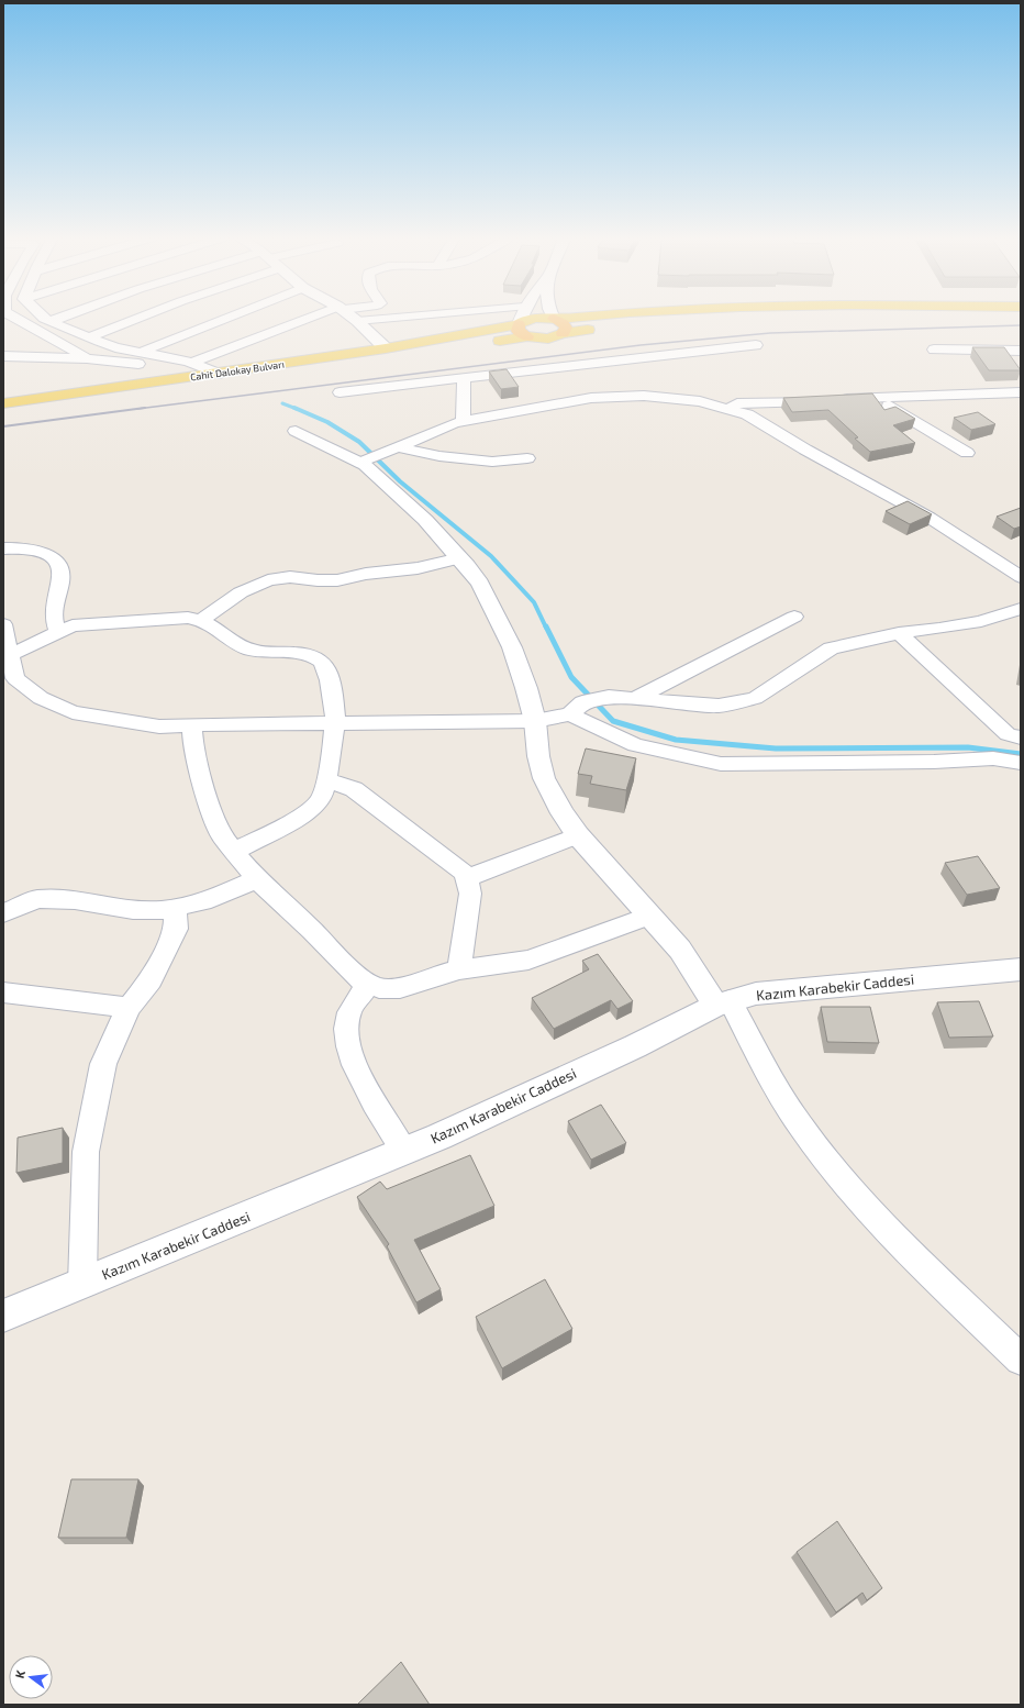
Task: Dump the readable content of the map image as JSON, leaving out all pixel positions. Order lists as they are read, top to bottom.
{
  "streets": {
    "main road": ["Cahit Dalokay Bulvarı"],
    "street": ["Kazım Karabekir Caddesi"]
  },
  "north": "left"
}
